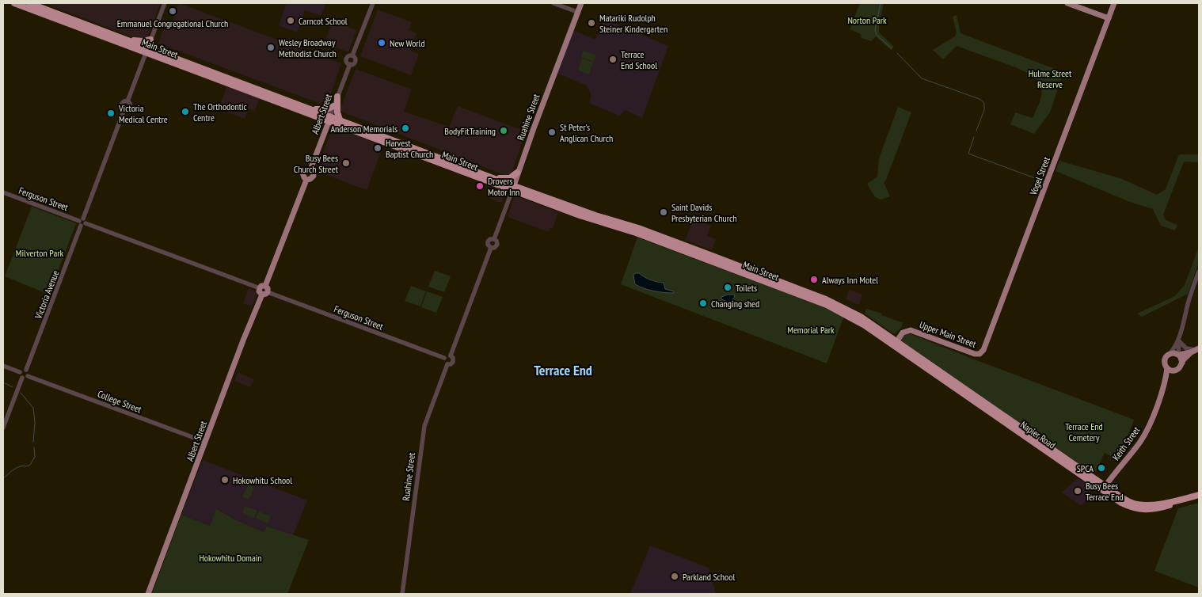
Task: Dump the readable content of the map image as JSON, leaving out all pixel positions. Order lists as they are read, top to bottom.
{
  "streets": {
    "highway": ["Main Street", "Napier Road"],
    "main road": [
      "Albert Street",
      "Ruahine Street",
      "Vogel Street",
      "Upper Main Street",
      "Keith Street"
    ],
    "street": ["Ferguson Street", "Victoria Avenue", "College Street"]
  },
  "crossings": [
    ["Main Street", "Albert Street"],
    ["Main Street", "Ruahine Street"],
    ["Main Street", "Victoria Avenue"],
    ["Main Street", "Upper Main Street"],
    ["Main Street", "Napier Road"],
    ["Albert Street", "Ferguson Street"],
    ["Albert Street", "College Street"],
    ["Ruahine Street", "Ferguson Street"],
    ["Vogel Street", "Upper Main Street"],
    ["Ferguson Street", "Victoria Avenue"],
    ["Victoria Avenue", "College Street"],
    ["Upper Main Street", "Napier Road"],
    ["Napier Road", "Keith Street"]
  ],
  "districts": ["Terrace End"],
  "parks": [
    "Norton Park",
    "Hulme Street Reserve",
    "Milverton Park",
    "Memorial Park",
    "Terrace End Cemetery",
    "Hokowhitu Domain"
  ],
  "places": [
    "Emmanuel Congregational Church",
    "Carncot School",
    "Matariki Rudolph Steiner Kindergarten",
    "New World",
    "Wesley Broadway Methodist Church",
    "Terrace End School",
    "The Orthodontic Centre",
    "Victoria Medical Centre",
    "Anderson Memorials",
    "BodyFitTraining",
    "St Peter's Anglican Church",
    "Harvest Baptist Church",
    "Busy Bees Church Street",
    "Drovers Motor Inn",
    "Saint Davids Presbyterian Church",
    "Always Inn Motel",
    "Toilets",
    "Changing shed",
    "SPCA",
    "Hokowhitu School",
    "Busy Bees Terrace End",
    "Parkland School"
  ]
}
